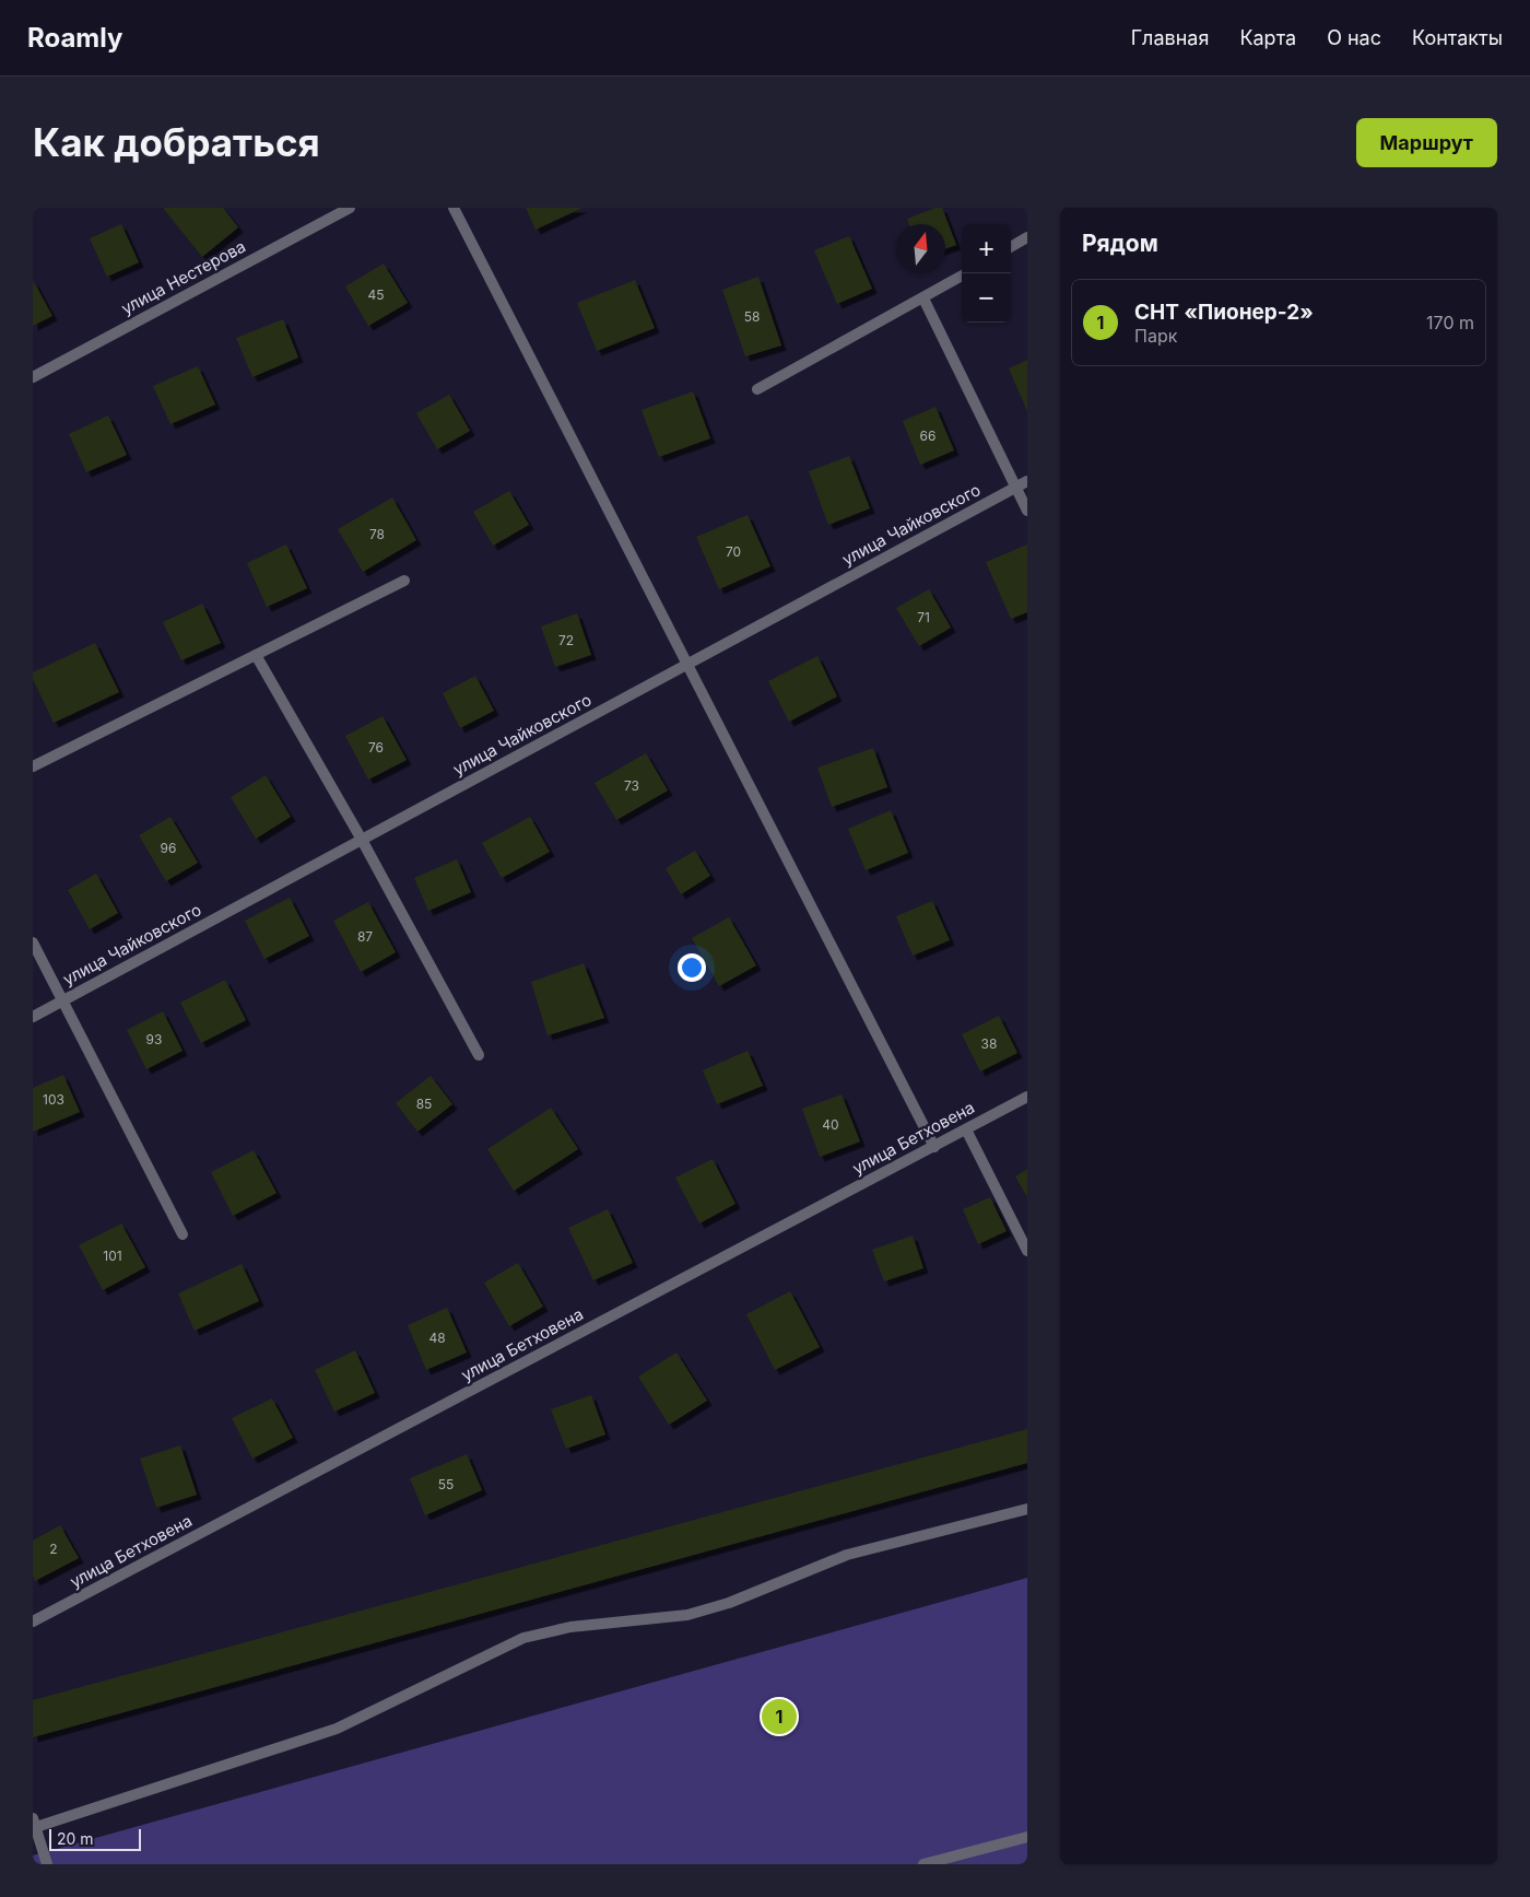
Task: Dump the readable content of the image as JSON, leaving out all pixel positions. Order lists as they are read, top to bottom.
{
  "streets": {
    "street": ["улица Нестерова", "улица Чайковского", "улица Бетховена"]
  },
  "house_numbers": [
    "45",
    "58",
    "66",
    "78",
    "70",
    "71",
    "72",
    "76",
    "73",
    "96",
    "87",
    "93",
    "38",
    "103",
    "85",
    "40",
    "101",
    "48",
    "55",
    "2"
  ],
  "scale_bar": "20 m",
  "north": "top",
  "page": {
    "header": "Roamly",
    "nav": [
      "Главная",
      "Карта",
      "О нас",
      "Контакты"
    ],
    "buttons": "Маршрут",
    "title": "Как добраться",
    "heading": "Рядом",
    "map_buttons": ["+", "−"],
    "list": [
      {
        "mark": "1",
        "name": "СНТ «Пионер-2»",
        "note": "Парк",
        "value": "170 m"
      }
    ],
    "pins": "1",
    "scale": "20 m"
  }
}
